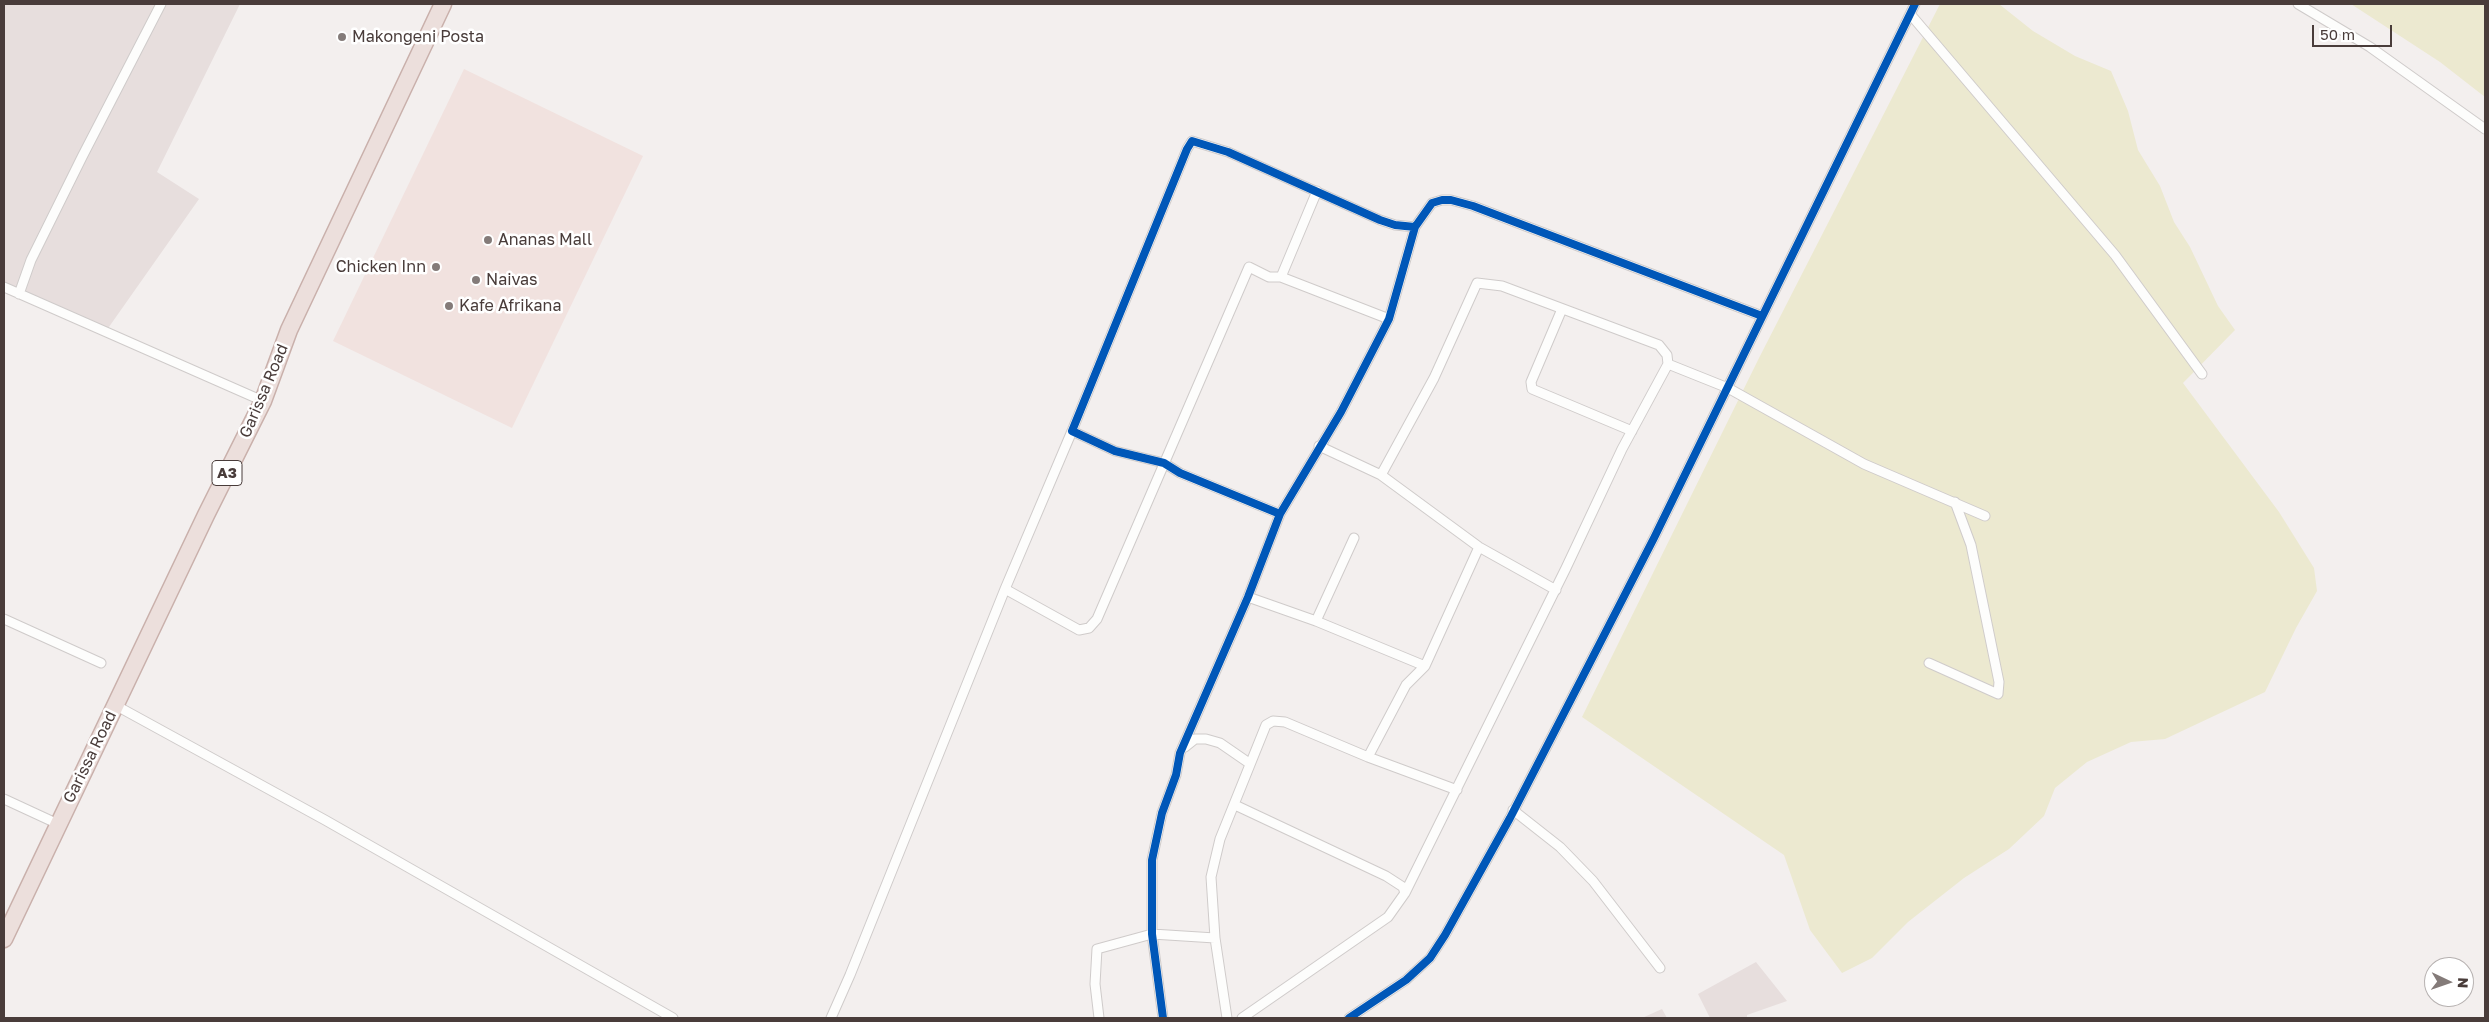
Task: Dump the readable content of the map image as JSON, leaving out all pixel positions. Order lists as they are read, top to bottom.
{
  "streets": {
    "highway": ["Garissa Road", "A3"]
  },
  "places": [
    "Makongeni Posta",
    "Ananas Mall",
    "Chicken Inn",
    "Naivas",
    "Kafe Afrikana"
  ],
  "scale_bar": "50 m",
  "north": "right"
}
